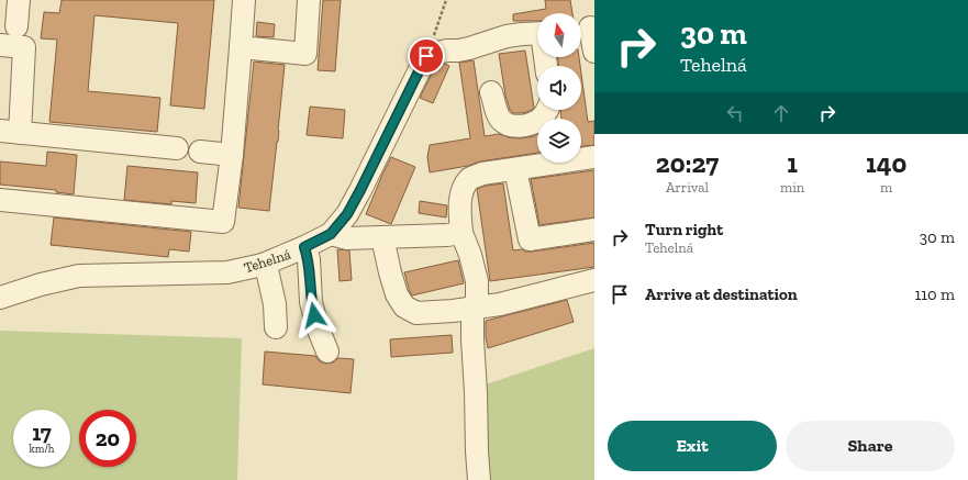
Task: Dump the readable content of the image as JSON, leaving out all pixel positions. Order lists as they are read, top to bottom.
{
  "streets": {
    "street": ["Tehelná"]
  },
  "north": "top",
  "page": {
    "turn": ["30 m", "Tehelná"],
    "eta": [
      "20:27",
      "Arrival",
      "1",
      "min",
      "140",
      "m"
    ],
    "list": [
      {
        "name": "Turn right",
        "note": "Tehelná",
        "value": "30 m"
      },
      {
        "name": "Arrive at destination",
        "value": "110 m"
      }
    ],
    "speed": "17 km/h",
    "limit": "20",
    "buttons": ["Exit", "Share"]
  }
}
